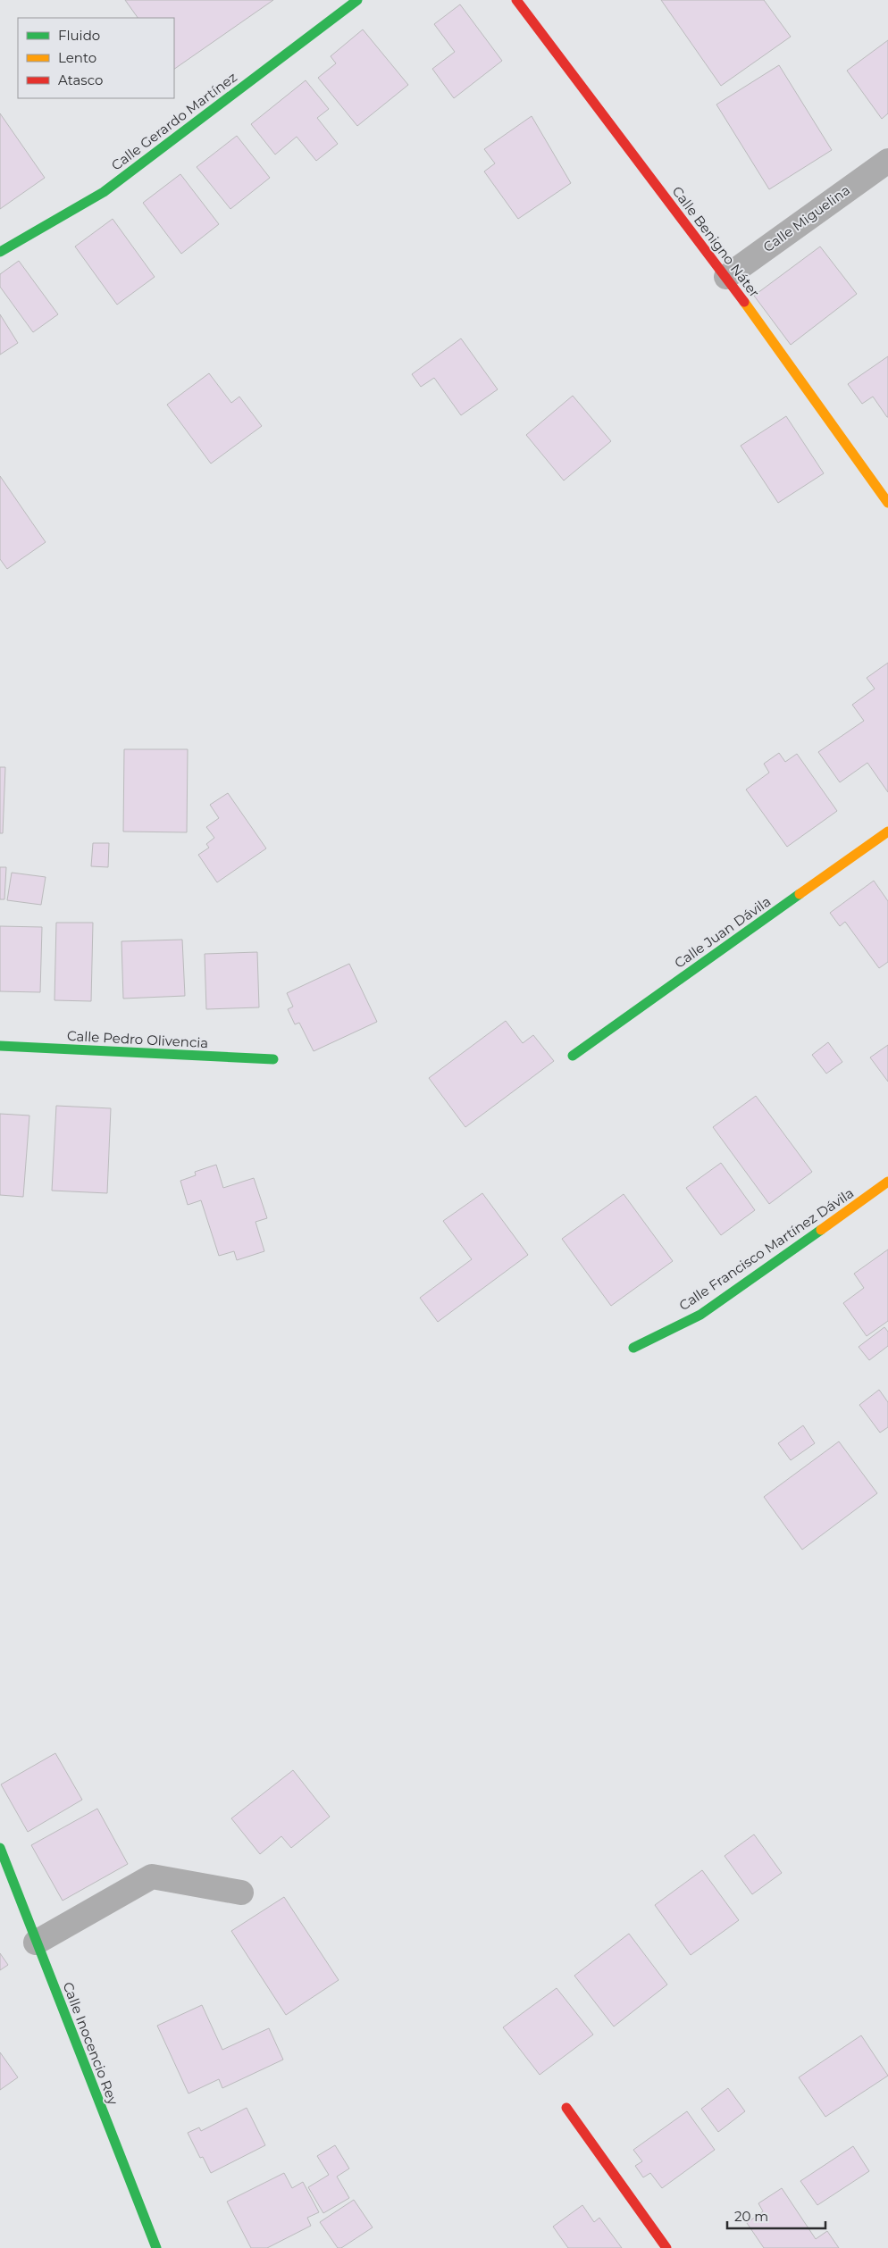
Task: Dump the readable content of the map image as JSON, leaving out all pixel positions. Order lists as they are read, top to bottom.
{
  "streets": {
    "street": [
      "Calle Gerardo Martínez",
      "Calle Miguelina",
      "Calle Benigno Náter",
      "Calle Juan Dávila",
      "Calle Pedro Olivencia",
      "Calle Francisco Martínez Dávila",
      "Calle Inocencio Rey"
    ]
  },
  "crossings": [
    ["Calle Miguelina", "Calle Benigno Náter"]
  ],
  "legend": ["Fluido", "Lento", "Atasco"],
  "scale_bar": "20 m"
}
